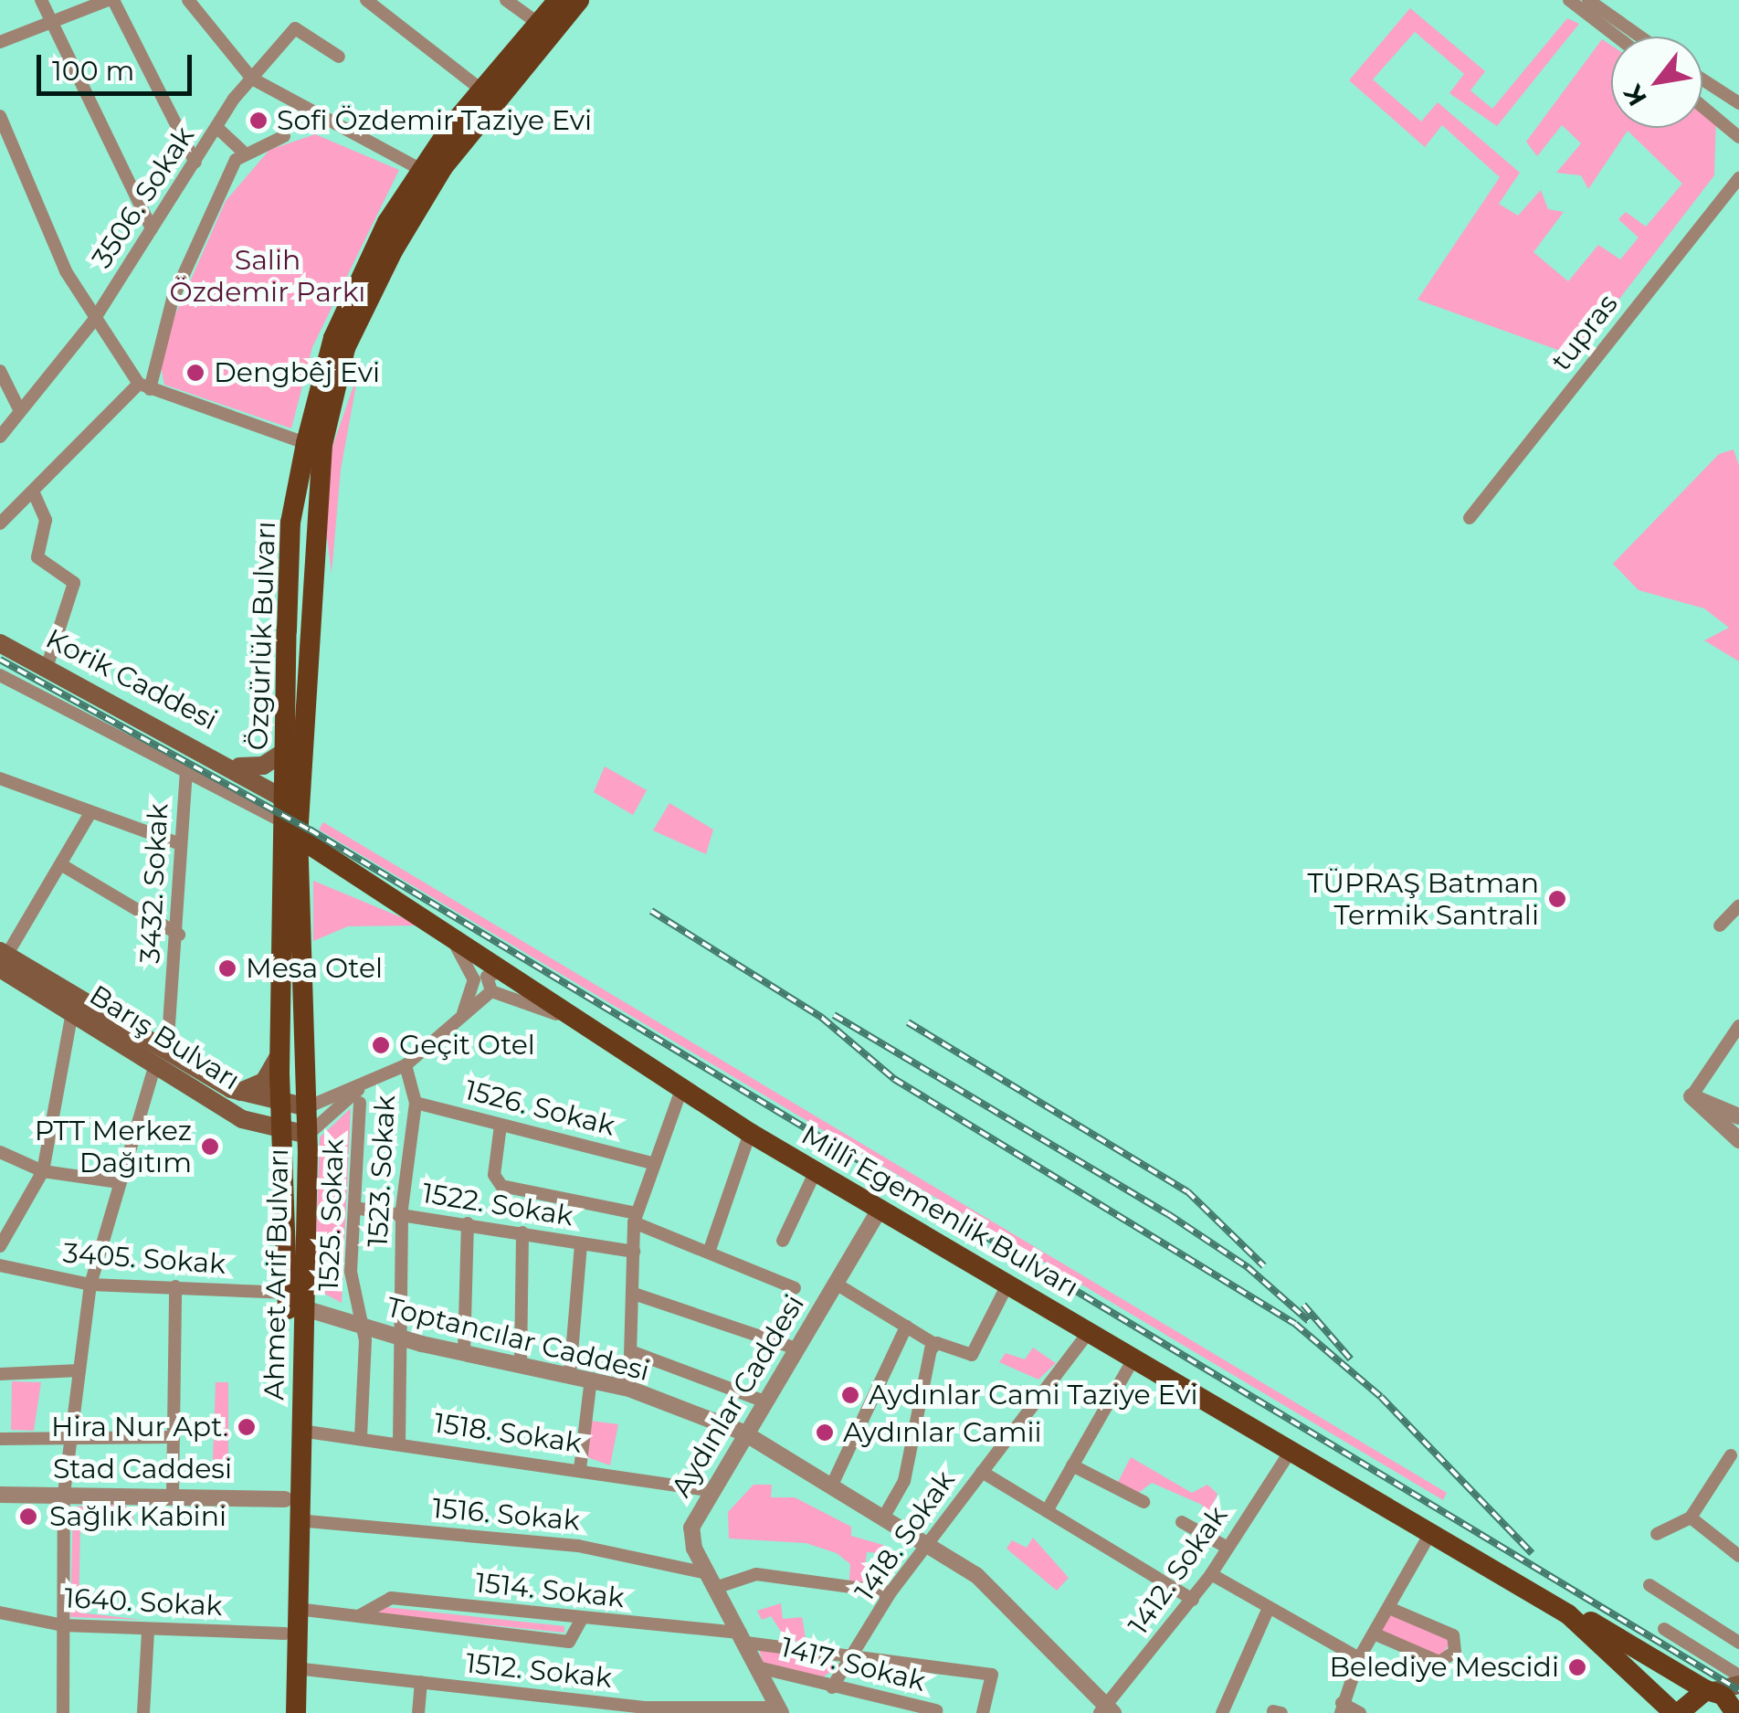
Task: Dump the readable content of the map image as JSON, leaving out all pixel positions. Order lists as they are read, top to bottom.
{
  "streets": {
    "main road": [
      "Özgürlük Bulvarı",
      "Korik Caddesi",
      "Barış Bulvarı",
      "Millî Egemenlik Bulvarı",
      "Ahmet Arif Bulvarı"
    ],
    "street": [
      "3506. Sokak",
      "tupras",
      "3432. Sokak",
      "1526. Sokak",
      "1523. Sokak",
      "1522. Sokak",
      "1525. Sokak",
      "3405. Sokak",
      "Toptancılar Caddesi",
      "Aydınlar Caddesi",
      "1518. Sokak",
      "Stad Caddesi",
      "1516. Sokak",
      "1418. Sokak",
      "1412. Sokak",
      "1514. Sokak",
      "1640. Sokak",
      "1417. Sokak",
      "1512. Sokak"
    ]
  },
  "crossings": [
    ["Özgürlük Bulvarı", "Korik Caddesi"],
    ["Özgürlük Bulvarı", "Millî Egemenlik Bulvarı"],
    ["Özgürlük Bulvarı", "Ahmet Arif Bulvarı"],
    ["3432. Sokak", "Barış Bulvarı"],
    ["3432. Sokak", "3405. Sokak"],
    ["3432. Sokak", "Stad Caddesi"],
    ["3432. Sokak", "1640. Sokak"],
    ["Barış Bulvarı", "Ahmet Arif Bulvarı"],
    ["1526. Sokak", "1523. Sokak"],
    ["1523. Sokak", "1522. Sokak"],
    ["1523. Sokak", "Toptancılar Caddesi"],
    ["1523. Sokak", "1518. Sokak"],
    ["1522. Sokak", "1525. Sokak"],
    ["Millî Egemenlik Bulvarı", "Ahmet Arif Bulvarı"],
    ["Millî Egemenlik Bulvarı", "Aydınlar Caddesi"],
    ["Millî Egemenlik Bulvarı", "1418. Sokak"],
    ["Millî Egemenlik Bulvarı", "1412. Sokak"],
    ["1525. Sokak", "Toptancılar Caddesi"],
    ["1525. Sokak", "1518. Sokak"],
    ["3405. Sokak", "Ahmet Arif Bulvarı"],
    ["3405. Sokak", "Toptancılar Caddesi"],
    ["Ahmet Arif Bulvarı", "Toptancılar Caddesi"],
    ["Ahmet Arif Bulvarı", "1518. Sokak"],
    ["Ahmet Arif Bulvarı", "Stad Caddesi"],
    ["Ahmet Arif Bulvarı", "1516. Sokak"],
    ["Ahmet Arif Bulvarı", "1640. Sokak"],
    ["Ahmet Arif Bulvarı", "1512. Sokak"],
    ["Toptancılar Caddesi", "Aydınlar Caddesi"],
    ["Toptancılar Caddesi", "1418. Sokak"],
    ["Toptancılar Caddesi", "1412. Sokak"],
    ["Aydınlar Caddesi", "1518. Sokak"],
    ["Aydınlar Caddesi", "1516. Sokak"],
    ["Aydınlar Caddesi", "1514. Sokak"],
    ["Aydınlar Caddesi", "1417. Sokak"],
    ["Aydınlar Caddesi", "1512. Sokak"],
    ["1418. Sokak", "1514. Sokak"],
    ["1418. Sokak", "1417. Sokak"]
  ],
  "parks": ["Salih Özdemir Parkı"],
  "places": [
    "Sofi Özdemir Taziye Evi",
    "Dengbêj Evi",
    "TÜPRAŞ Batman Termik Santrali",
    "Mesa Otel",
    "Geçit Otel",
    "PTT Merkez Dağıtım",
    "Aydınlar Cami Taziye Evi",
    "Hira Nur Apt.",
    "Aydınlar Camii",
    "Sağlık Kabini",
    "Belediye Mescidi"
  ],
  "scale_bar": "100 m",
  "north": "bottom left"
}
